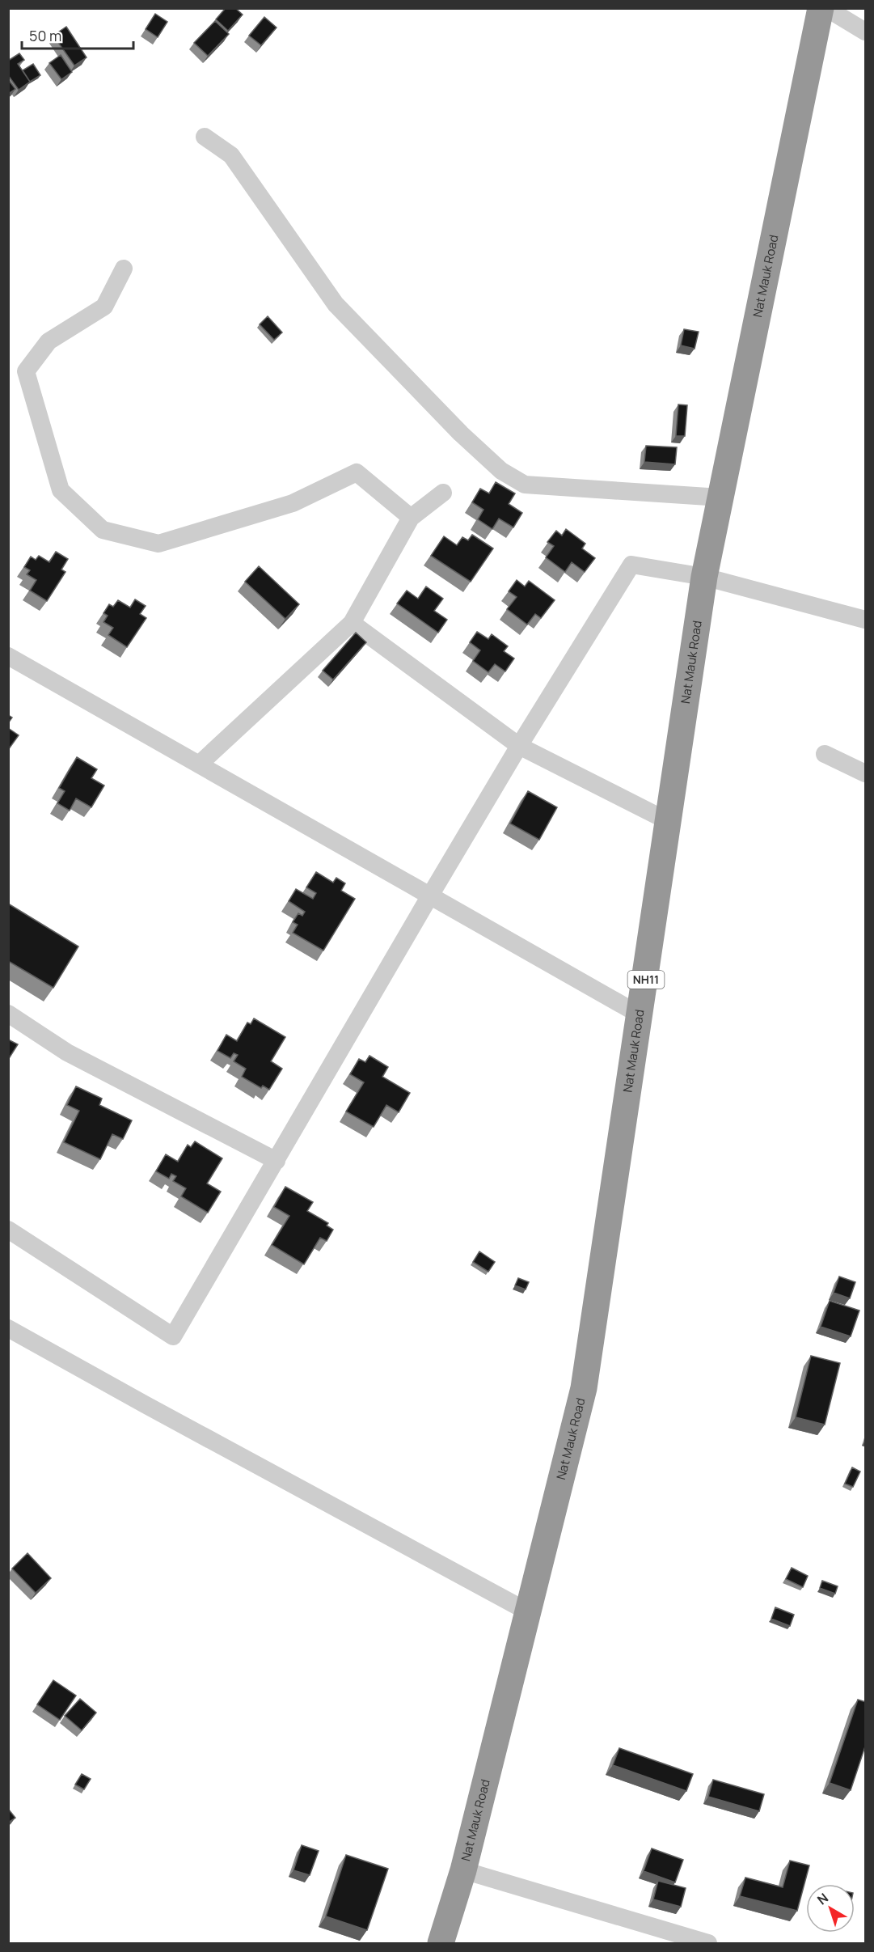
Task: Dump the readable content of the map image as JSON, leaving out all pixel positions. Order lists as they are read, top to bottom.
{
  "streets": {
    "highway": ["Nat Mauk Road", "NH11"]
  },
  "scale_bar": "50 m",
  "north": "top left"
}
